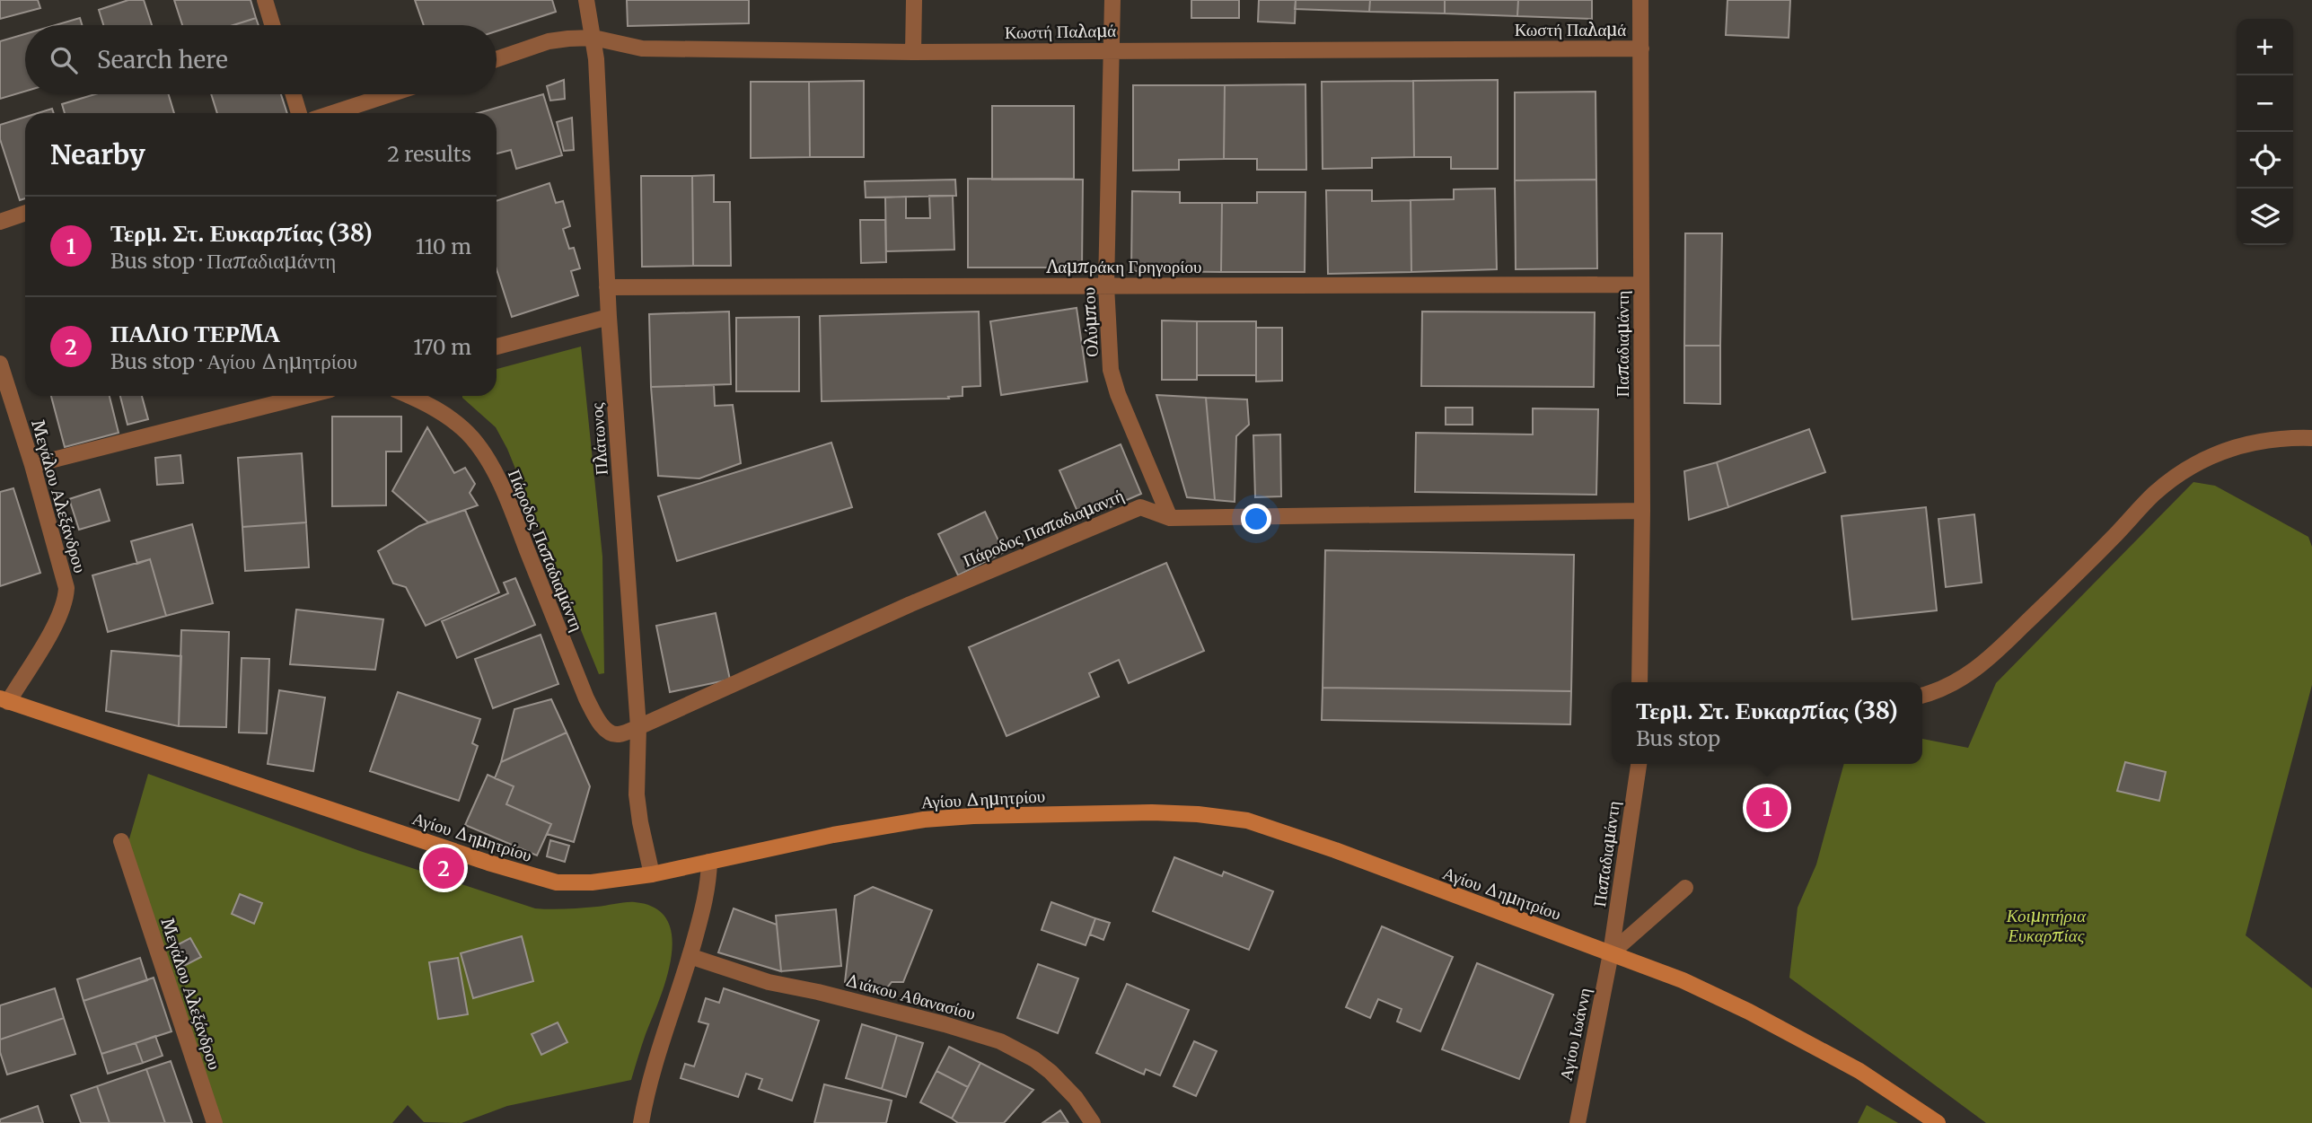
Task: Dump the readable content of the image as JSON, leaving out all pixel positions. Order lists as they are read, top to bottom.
{
  "streets": {
    "street": [
      "Κωστή Παλαμά",
      "Λαμπράκη Γρηγορίου",
      "Ολύμπου",
      "Παπαδιαμάντη",
      "Πλάτωνος",
      "Μεγάλου Αλεξάνδρου",
      "Πάροδος Παπαδιαμαντή",
      "Πάροδος Παπαδιαμάντη",
      "Αγίου Δημητρίου",
      "Διάκου Αθανασίου",
      "Αγίου Ιωάννη"
    ]
  },
  "crossings": [
    ["Κωστή Παλαμά", "Ολύμπου"],
    ["Κωστή Παλαμά", "Παπαδιαμάντη"],
    ["Κωστή Παλαμά", "Πλάτωνος"],
    ["Λαμπράκη Γρηγορίου", "Ολύμπου"],
    ["Λαμπράκη Γρηγορίου", "Παπαδιαμάντη"],
    ["Λαμπράκη Γρηγορίου", "Πλάτωνος"],
    ["Ολύμπου", "Πάροδος Παπαδιαμαντή"],
    ["Παπαδιαμάντη", "Πάροδος Παπαδιαμαντή"],
    ["Παπαδιαμάντη", "Αγίου Δημητρίου"],
    ["Παπαδιαμάντη", "Αγίου Ιωάννη"],
    ["Πλάτωνος", "Πάροδος Παπαδιαμαντή"],
    ["Πλάτωνος", "Πάροδος Παπαδιαμάντη"],
    ["Πλάτωνος", "Αγίου Δημητρίου"],
    ["Μεγάλου Αλεξάνδρου", "Αγίου Δημητρίου"],
    ["Πάροδος Παπαδιαμαντή", "Πάροδος Παπαδιαμάντη"],
    ["Αγίου Δημητρίου", "Αγίου Ιωάννη"]
  ],
  "parks": ["Κοιμητήρια Ευκαρπίας"],
  "page": {
    "map_buttons": ["+", "−"],
    "search": "Search here",
    "heading": ["Nearby", "2 results"],
    "list": [
      {
        "mark": "1",
        "name": "Τερμ. Στ. Ευκαρπίας (38)",
        "note": "Bus stop · Παπαδιαμάντη",
        "value": "110 m"
      },
      {
        "mark": "2",
        "name": "ΠΑΛΙΟ ΤΕΡΜΑ",
        "note": "Bus stop · Αγίου Δημητρίου",
        "value": "170 m"
      }
    ],
    "popup": ["Τερμ. Στ. Ευκαρπίας (38)", "Bus stop"],
    "pins": ["1", "2"]
  }
}
